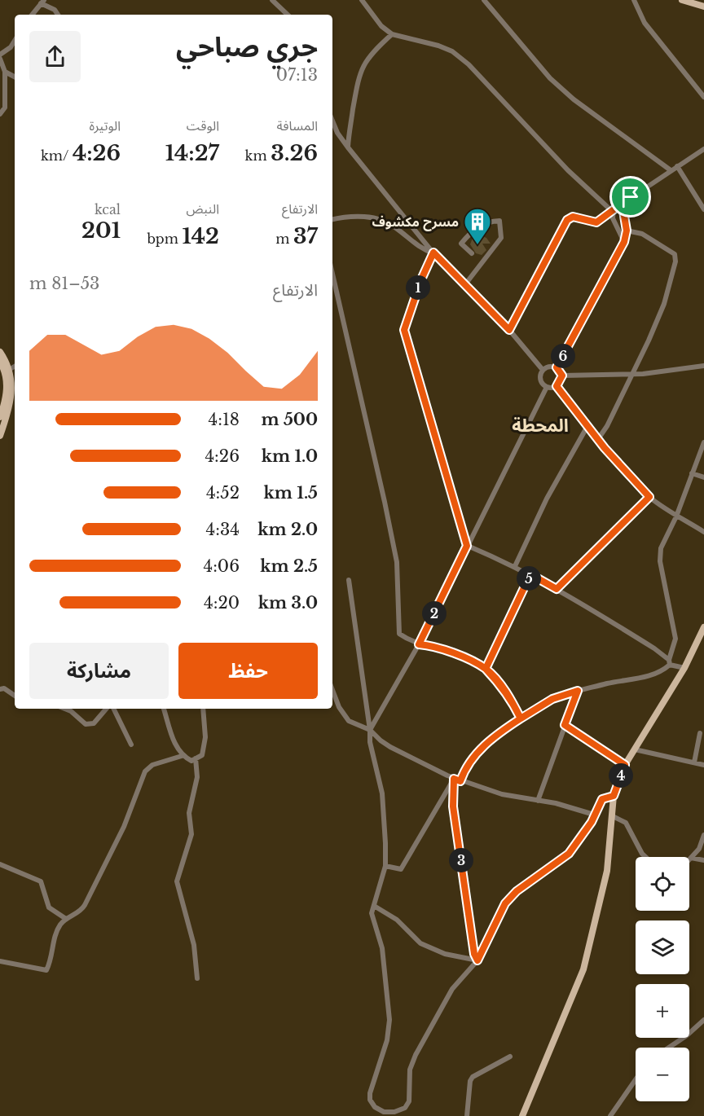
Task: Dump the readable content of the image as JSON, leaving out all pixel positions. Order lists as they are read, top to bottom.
{
  "districts": ["المحطة"],
  "places": {
    "building": ["مسرح مكشوف"]
  },
  "page": {
    "heading": ["جري صباحي", "07:13"],
    "stats": [
      ["المسافة", "3.26 km"],
      ["الوقت", "14:27"],
      ["الوتيرة", "4:26 /km"],
      ["الارتفاع", "37 m"],
      ["النبض", "142 bpm"],
      ["kcal", "201"]
    ],
    "chart": ["الارتفاع", "53–81 m"],
    "pins": [
      "1",
      "6",
      "5",
      "2",
      "4",
      "3"
    ],
    "list": [
      {
        "name": "500 m",
        "note": "4:18"
      },
      {
        "name": "1.0 km",
        "note": "4:26"
      },
      {
        "name": "1.5 km",
        "note": "4:52"
      },
      {
        "name": "2.0 km",
        "note": "4:34"
      },
      {
        "name": "2.5 km",
        "note": "4:06"
      },
      {
        "name": "3.0 km",
        "note": "4:20"
      }
    ],
    "buttons": ["حفظ", "مشاركة"],
    "map_buttons": ["+", "−"]
  }
}
